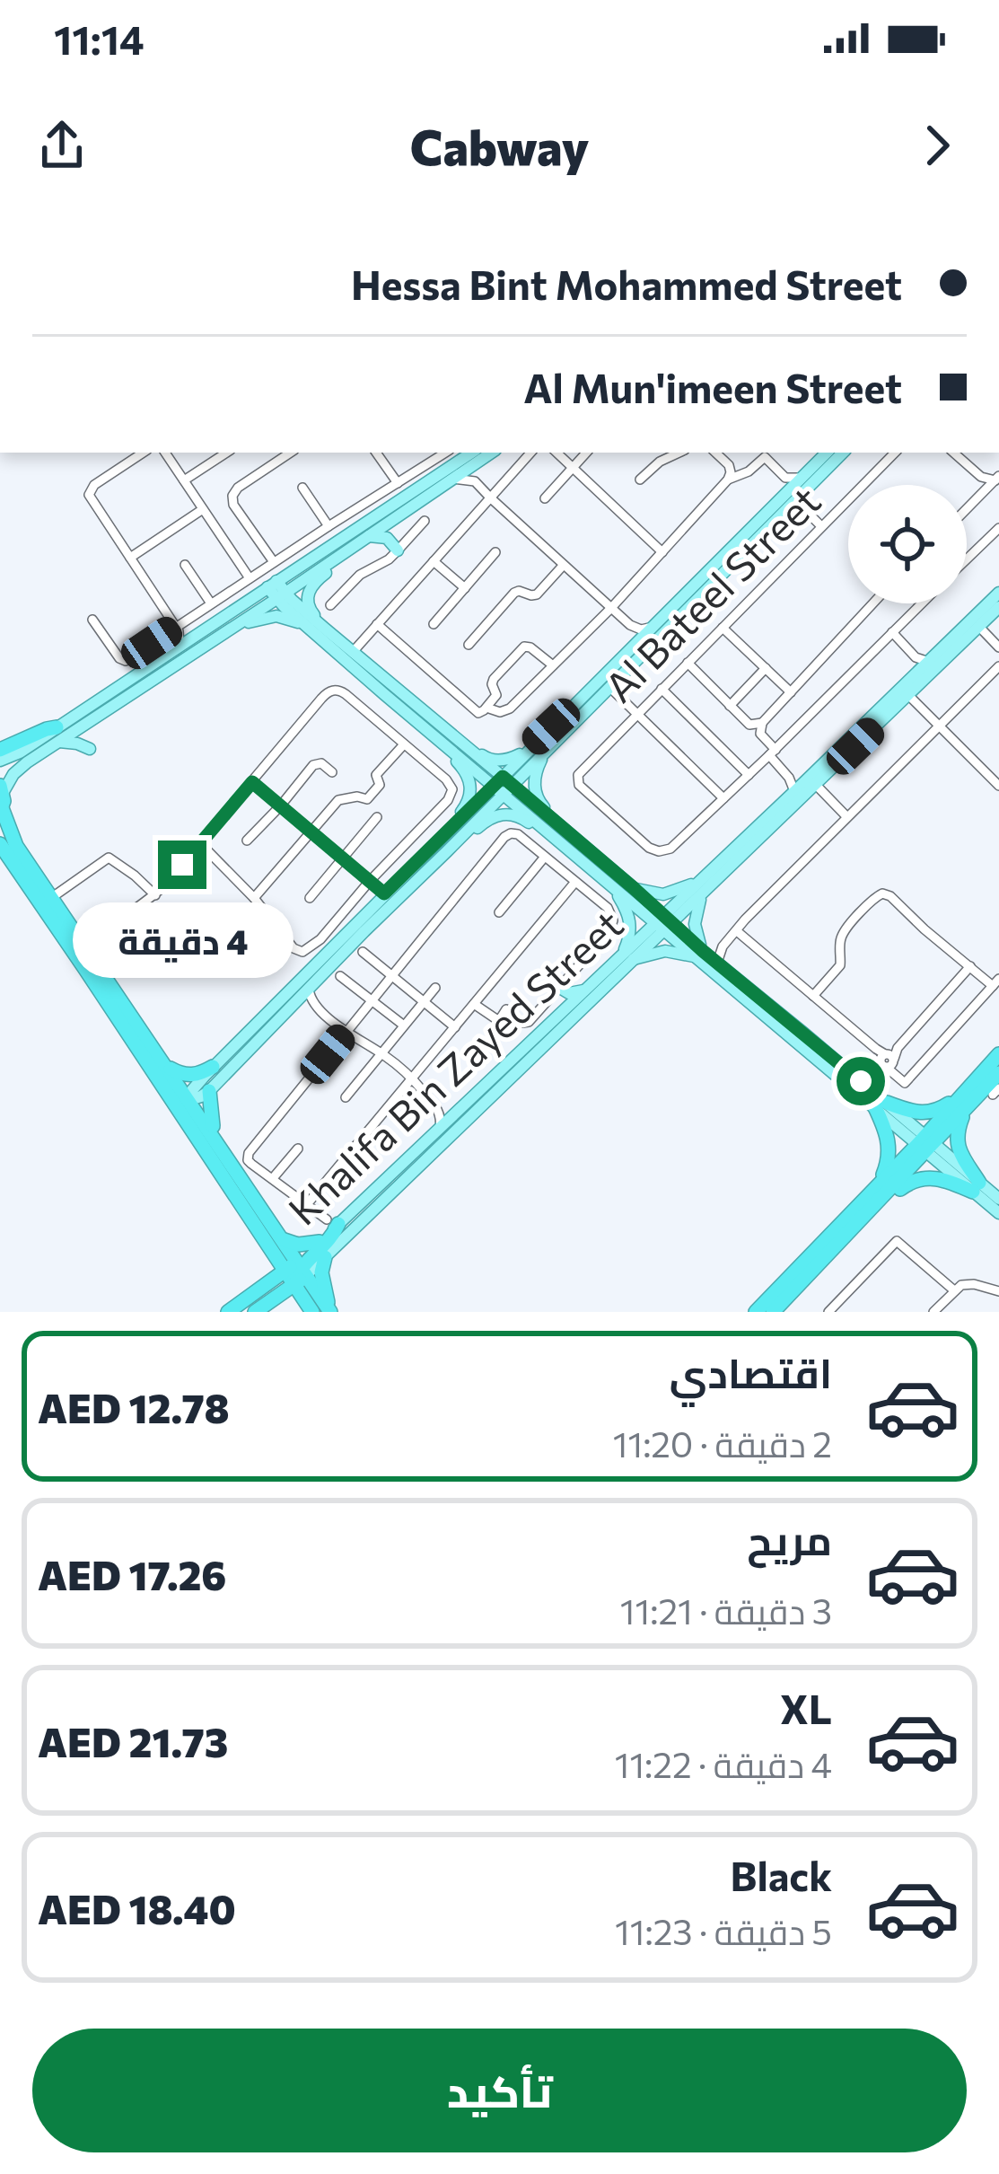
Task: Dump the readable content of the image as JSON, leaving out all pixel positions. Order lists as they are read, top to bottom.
{
  "streets": {
    "highway": ["Khalifa Bin Zayed Street"],
    "street": ["Al Bateel Street"]
  },
  "page": {
    "status": "11:14",
    "header": "Cabway",
    "banner": ["Hessa Bint Mohammed Street", "Al Mun'imeen Street"],
    "bubble": "4 دقيقة",
    "list": [
      {
        "name": "اقتصادي",
        "note": "2 دقيقة · 11:20",
        "value": "AED 12.78"
      },
      {
        "name": "مريح",
        "note": "3 دقيقة · 11:21",
        "value": "AED 17.26"
      },
      {
        "name": "XL",
        "note": "4 دقيقة · 11:22",
        "value": "AED 21.73"
      },
      {
        "name": "Black",
        "note": "5 دقيقة · 11:23",
        "value": "AED 18.40"
      }
    ],
    "buttons": "تأكيد"
  }
}
